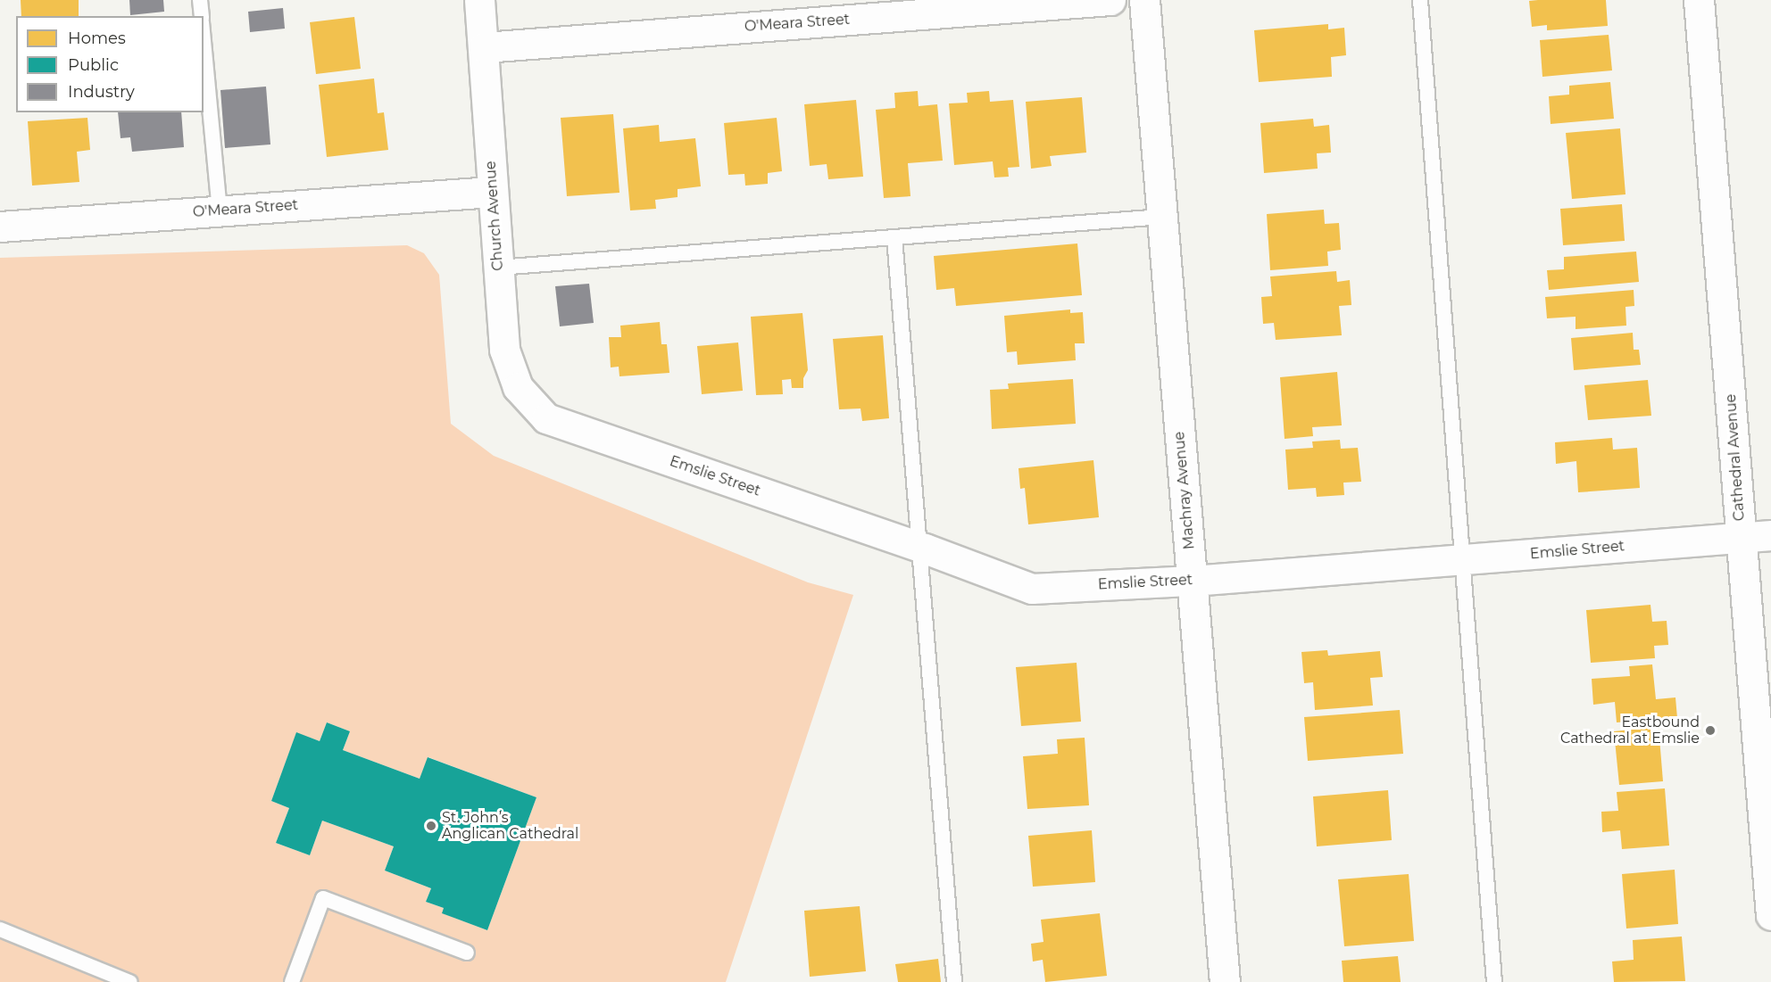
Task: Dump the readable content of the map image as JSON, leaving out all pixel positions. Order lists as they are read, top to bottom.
{
  "streets": {
    "street": [
      "O'Meara Street",
      "Church Avenue",
      "Cathedral Avenue",
      "Emslie Street",
      "Machray Avenue"
    ]
  },
  "crossings": [
    ["O'Meara Street", "Church Avenue"],
    ["Church Avenue", "Emslie Street"],
    ["Cathedral Avenue", "Emslie Street"],
    ["Emslie Street", "Machray Avenue"]
  ],
  "places": ["Eastbound Cathedral at Emslie", "St. John’s Anglican Cathedral"],
  "legend": ["Homes", "Public", "Industry"]
}
